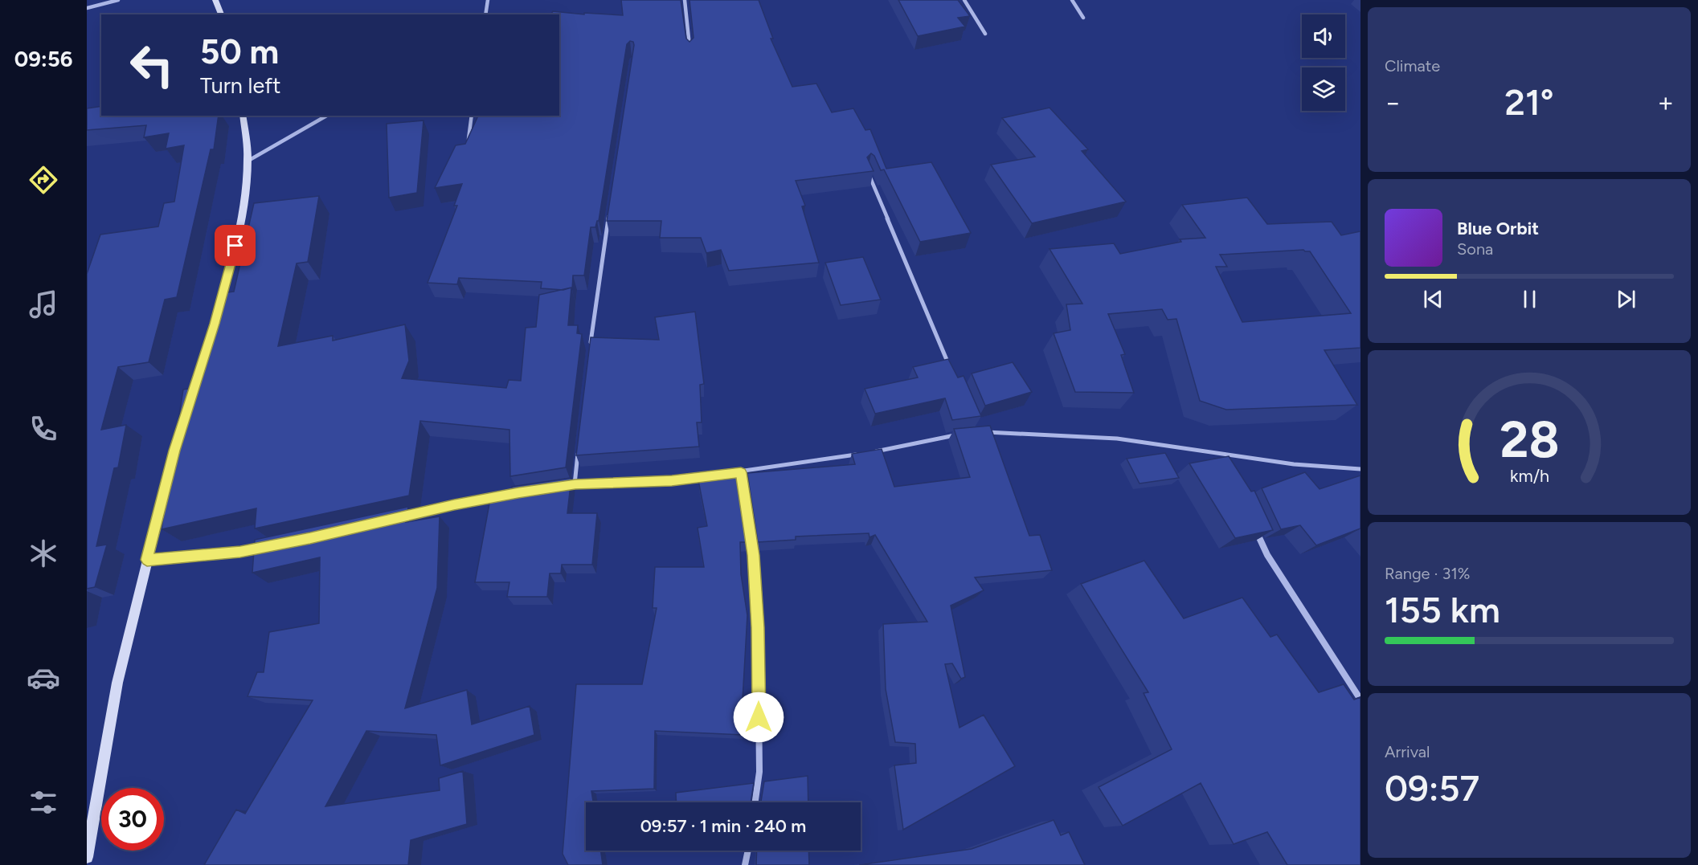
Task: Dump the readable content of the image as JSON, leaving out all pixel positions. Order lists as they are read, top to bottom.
{
  "page": {
    "tabs": "09:56",
    "tile": [
      "Climate",
      ["Range · 31%", "155 km"],
      ["Arrival", "09:57"]
    ],
    "turn": ["50 m", "Turn left"],
    "heat": ["−", "21°", "+"],
    "song": ["Blue Orbit", "Sona"],
    "limit": "30",
    "trip": "09:57 · 1 min · 240 m",
    "gauge": ["28", "km/h"]
  }
}
